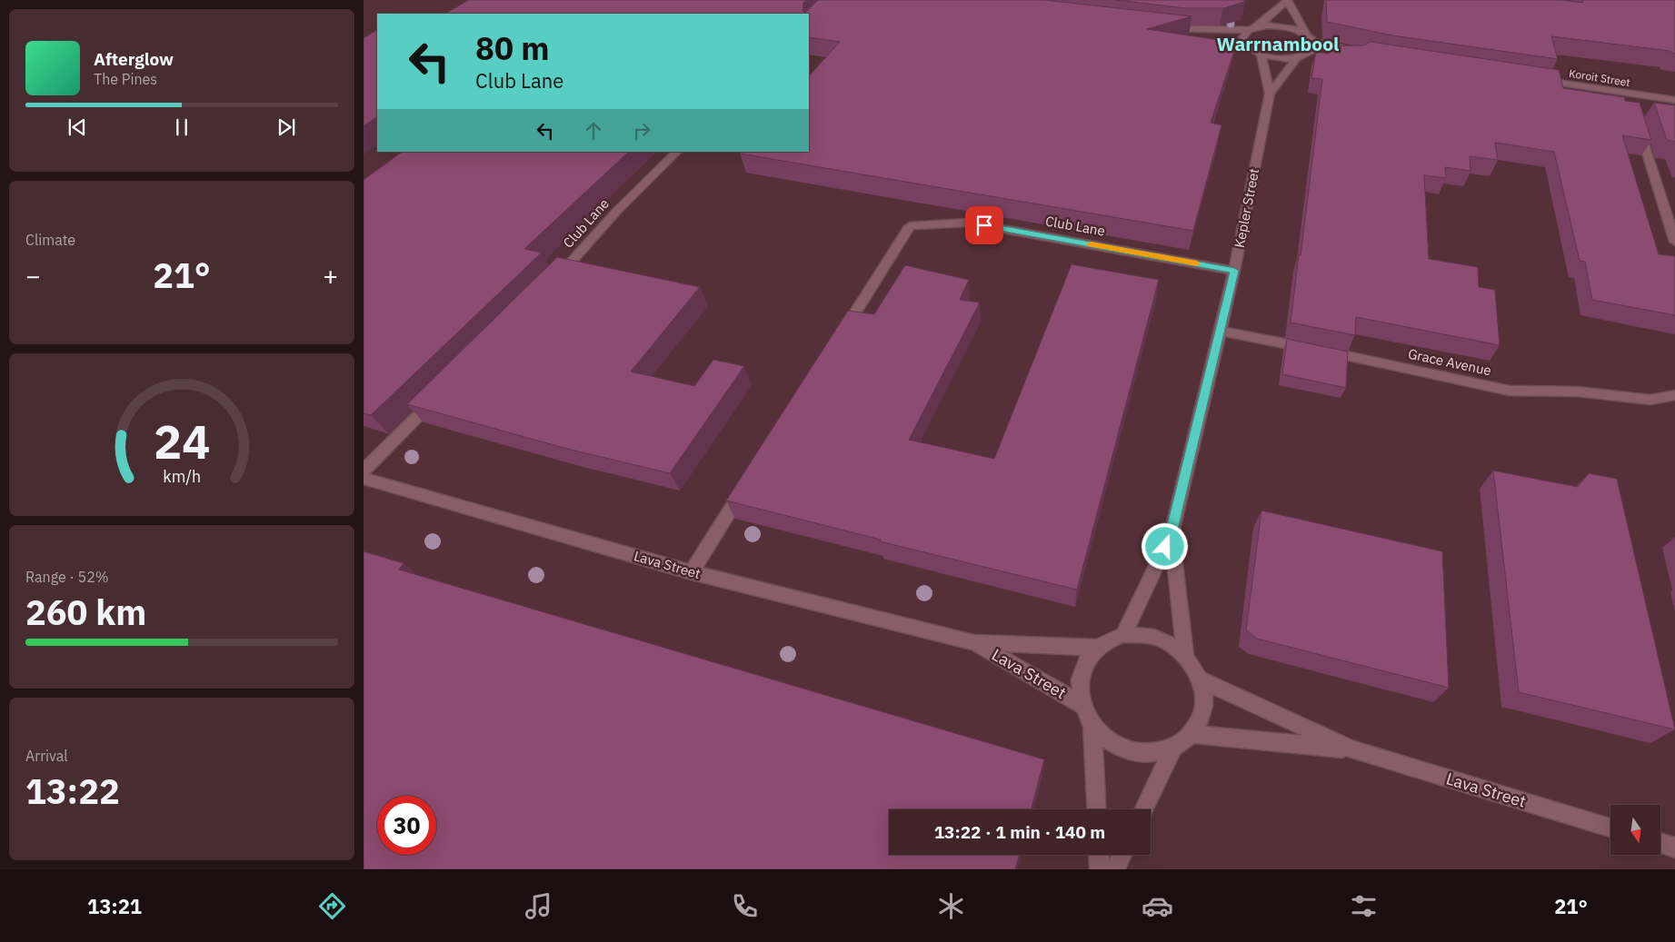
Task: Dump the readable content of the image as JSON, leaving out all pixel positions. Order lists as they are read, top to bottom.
{
  "streets": {
    "street": [
      "Koroit Street",
      "Kepler Street",
      "Club Lane",
      "Grace Avenue",
      "Lava Street"
    ]
  },
  "crossings": [
    ["Kepler Street", "Club Lane"],
    ["Kepler Street", "Grace Avenue"],
    ["Kepler Street", "Lava Street"]
  ],
  "districts": ["Warrnambool"],
  "north": "bottom",
  "page": {
    "turn": ["80 m", "Club Lane"],
    "song": ["Afterglow", "The Pines"],
    "tile": [
      "Climate",
      ["Range · 52%", "260 km"],
      ["Arrival", "13:22"]
    ],
    "heat": ["−", "21°", "+"],
    "limit": "30",
    "trip": "13:22 · 1 min · 140 m",
    "tabs": ["13:21", "21°"],
    "gauge": ["24", "km/h"]
  }
}
